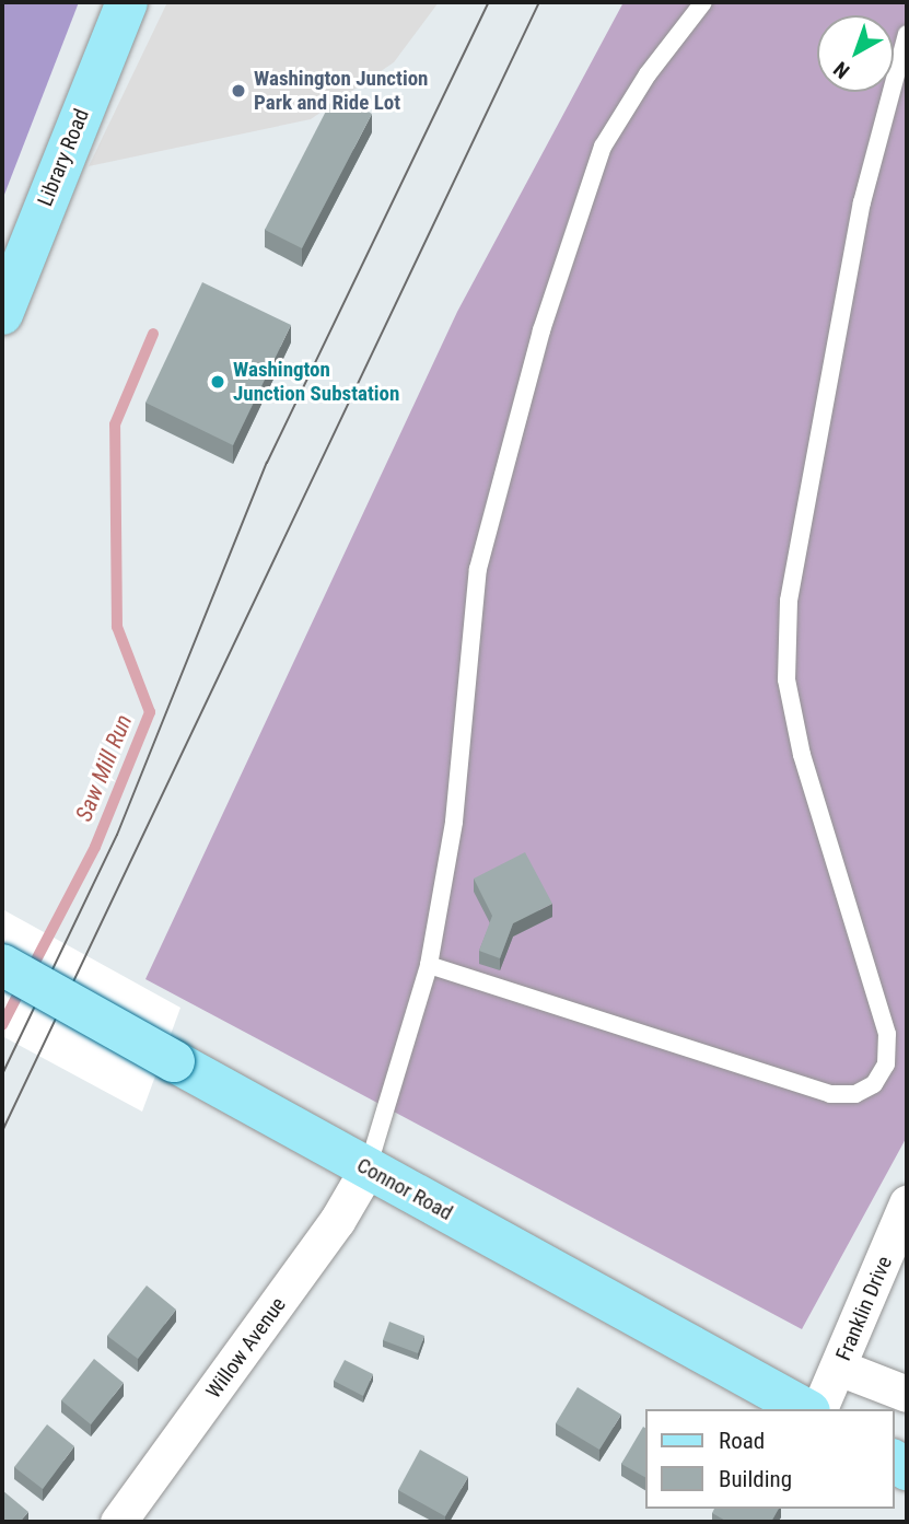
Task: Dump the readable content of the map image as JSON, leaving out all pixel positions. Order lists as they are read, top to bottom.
{
  "streets": {
    "main road": ["Library Road", "Connor Road"],
    "street": ["Franklin Drive", "Willow Avenue"]
  },
  "crossings": [
    ["Connor Road", "Willow Avenue"]
  ],
  "water": ["Saw Mill Run"],
  "places": ["Washington Junction Park and Ride Lot", "Washington Junction Substation"],
  "legend": ["Road", "Building"],
  "north": "bottom left"
}
